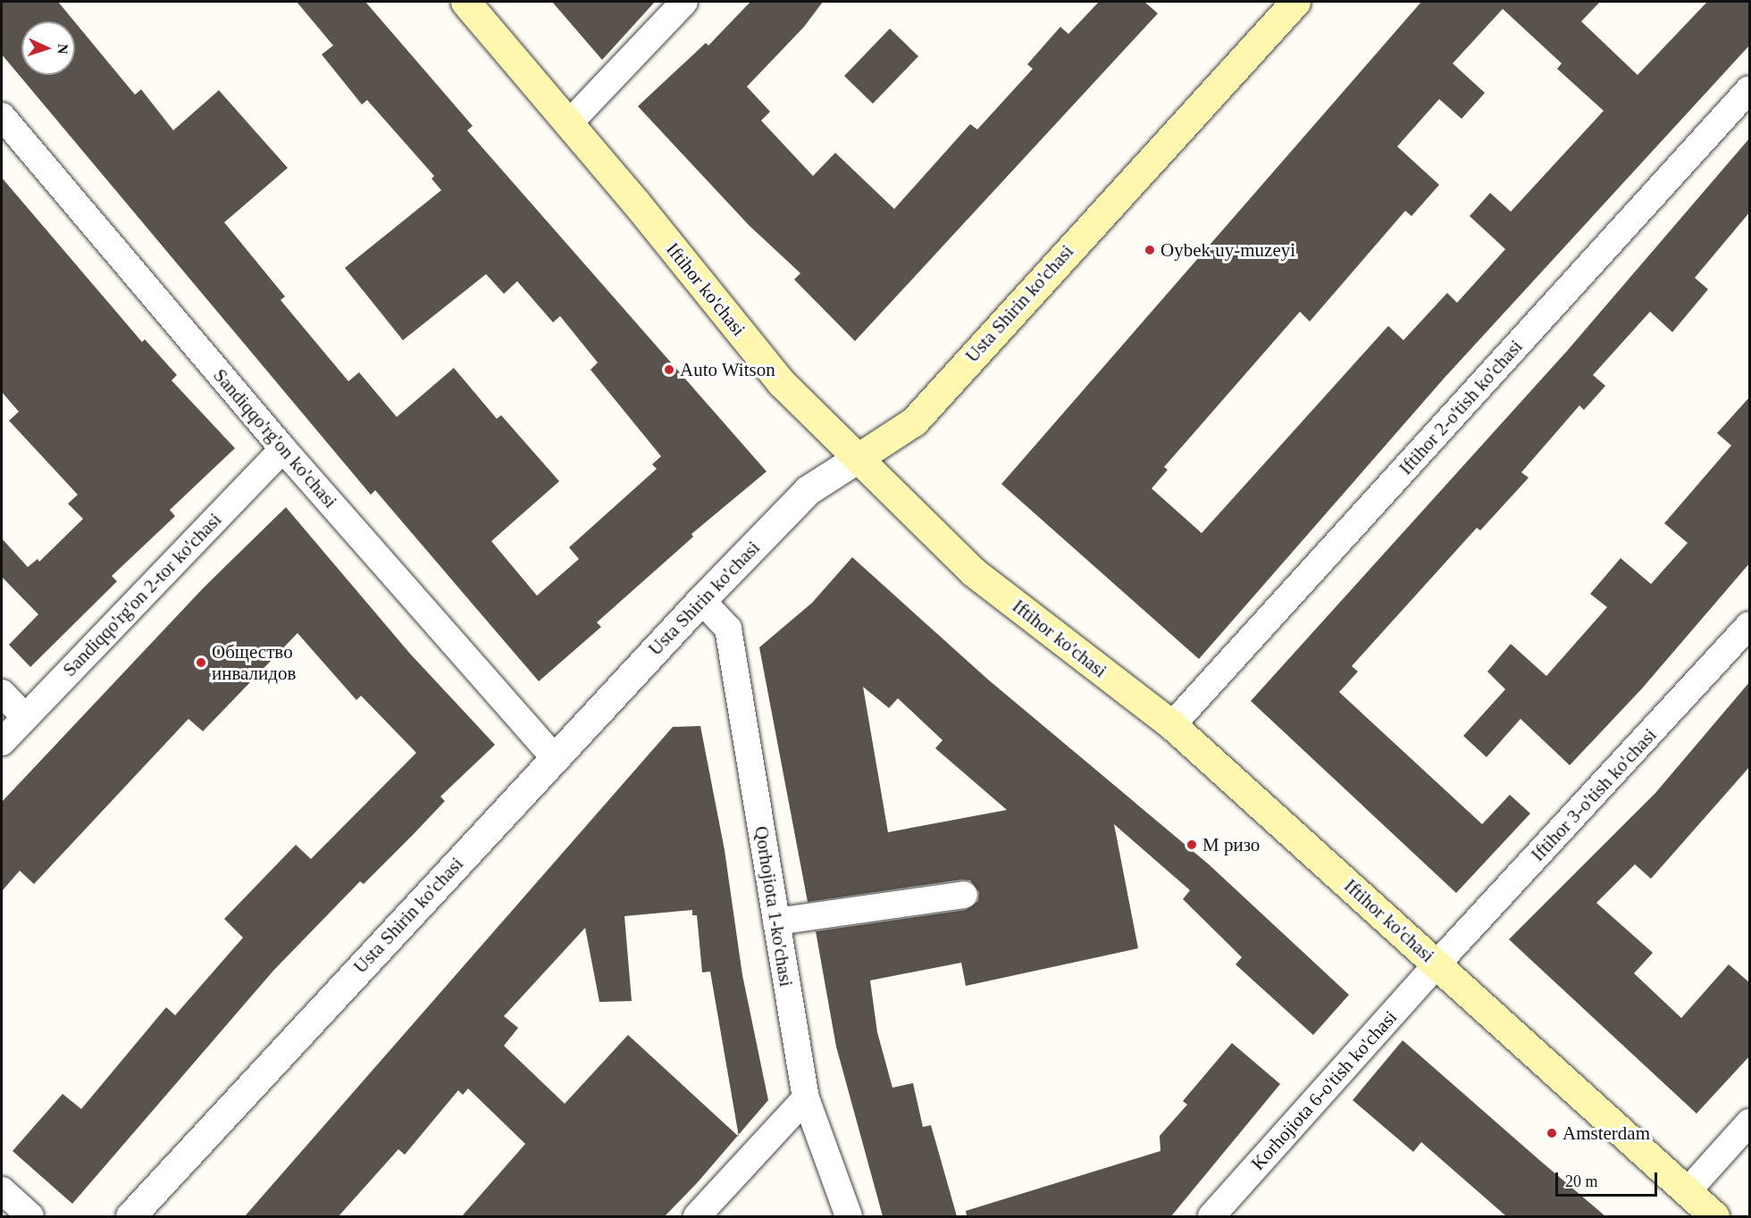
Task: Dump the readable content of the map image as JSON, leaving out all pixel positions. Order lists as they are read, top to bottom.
{
  "streets": {
    "main road": ["Iftihor ko'chasi", "Usta Shirin ko'chasi"],
    "street": [
      "Iftihor 2-o'tish ko'chasi",
      "Sandiqqo'rg'on ko'chasi",
      "Sandiqqo'rg'on 2-tor ko'chasi",
      "Iftihor 3-o'tish ko'chasi",
      "Qorhojiota 1-ko'chasi",
      "Korhojiota 6-o'tish ko'chasi"
    ]
  },
  "crossings": [
    ["Iftihor ko'chasi", "Usta Shirin ko'chasi"],
    ["Iftihor ko'chasi", "Iftihor 2-o'tish ko'chasi"],
    ["Iftihor ko'chasi", "Iftihor 3-o'tish ko'chasi"],
    ["Iftihor ko'chasi", "Korhojiota 6-o'tish ko'chasi"],
    ["Usta Shirin ko'chasi", "Sandiqqo'rg'on ko'chasi"],
    ["Usta Shirin ko'chasi", "Qorhojiota 1-ko'chasi"],
    ["Sandiqqo'rg'on ko'chasi", "Sandiqqo'rg'on 2-tor ko'chasi"],
    ["Iftihor 3-o'tish ko'chasi", "Korhojiota 6-o'tish ko'chasi"]
  ],
  "places": [
    "Oybek uy-muzeyi",
    "Auto Witson",
    "Общество инвалидов",
    "М ризо",
    "Amsterdam"
  ],
  "scale_bar": "20 m",
  "north": "right"
}
